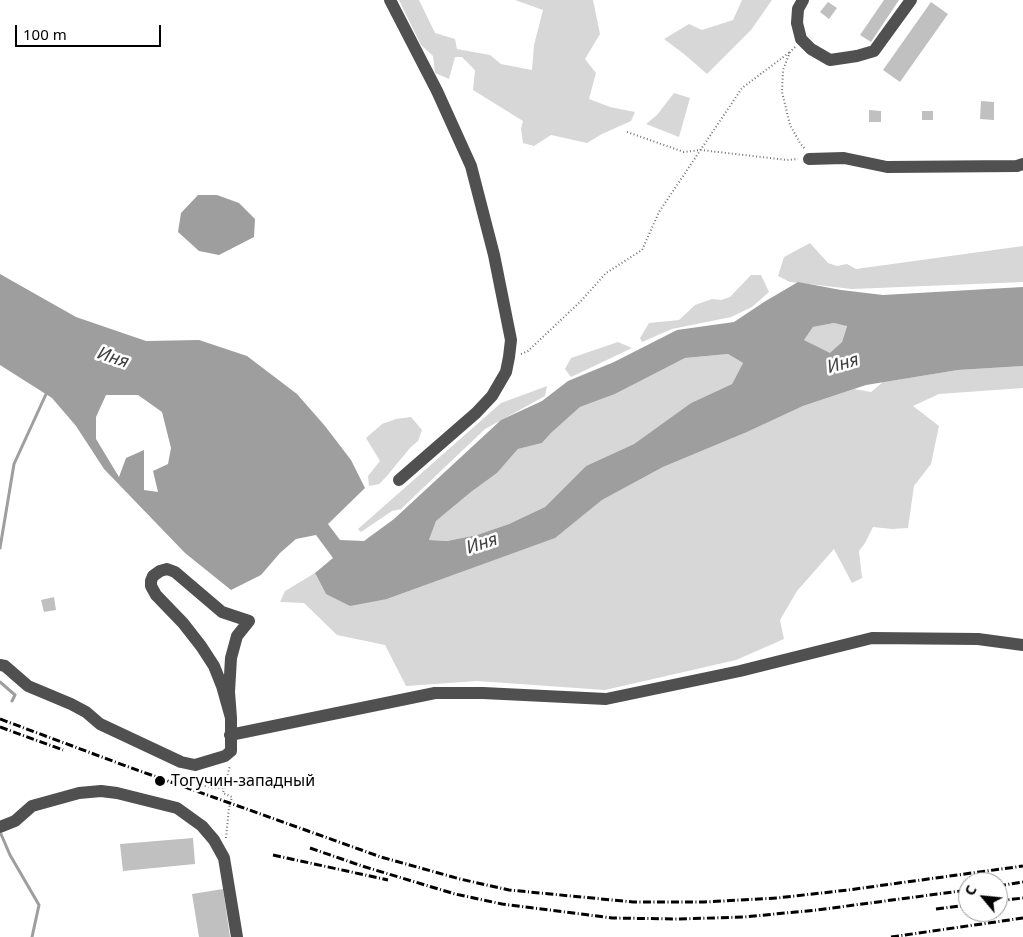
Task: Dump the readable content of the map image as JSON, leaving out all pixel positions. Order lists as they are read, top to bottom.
{
  "water": ["Иня"],
  "places": ["Тогучин-западный"],
  "scale_bar": "100 m",
  "north": "top left"
}
